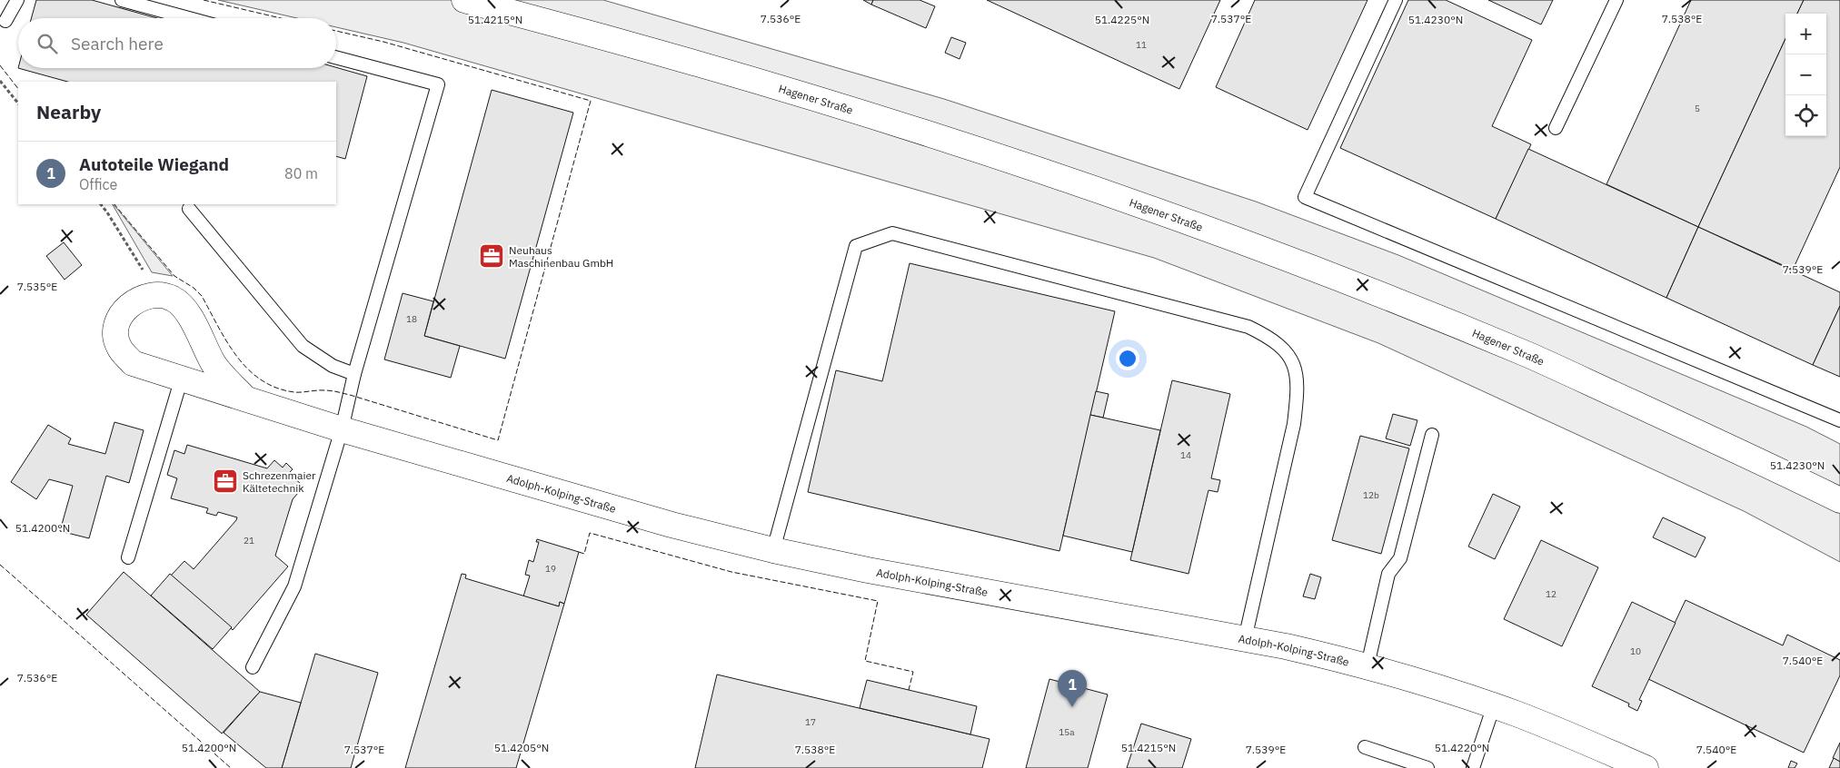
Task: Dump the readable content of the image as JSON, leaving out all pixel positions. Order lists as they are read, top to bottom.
{
  "streets": {
    "street": ["Hagener Straße", "Adolph-Kolping-Straße"]
  },
  "places": {
    "office": ["Neuhaus Maschinenbau GmbH", "Schrezenmaier Kältetechnik"]
  },
  "house_numbers": [
    "11",
    "5",
    "18",
    "14",
    "12b",
    "21",
    "19",
    "12",
    "10",
    "17",
    "15a"
  ],
  "page": {
    "map_buttons": ["+", "−"],
    "search": "Search here",
    "heading": "Nearby",
    "list": [
      {
        "mark": "1",
        "name": "Autoteile Wiegand",
        "note": "Office",
        "value": "80 m"
      }
    ],
    "pins": "1"
  },
  "coordinates": [
    "7.536°E",
    "7.537°E",
    "7.538°E",
    "51.4215°N",
    "51.4225°N",
    "51.4230°N",
    "7.539°E",
    "7.535°E",
    "51.4200°N",
    "7.540°E",
    "51.4205°N",
    "51.4220°N"
  ]
}
